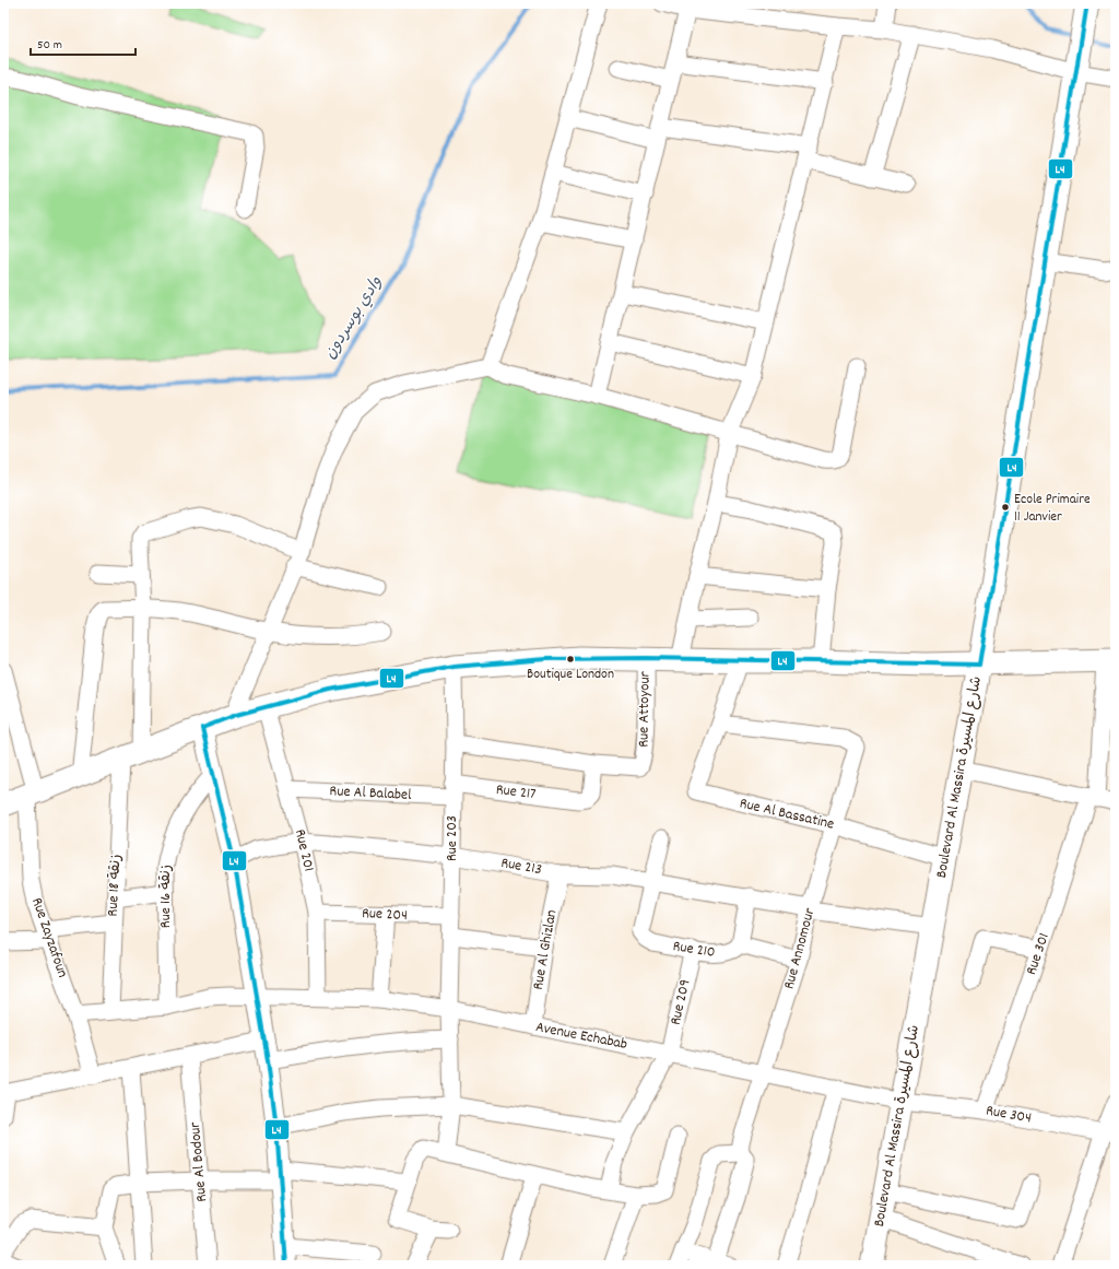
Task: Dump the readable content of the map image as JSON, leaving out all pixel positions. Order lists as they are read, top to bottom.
{
  "streets": {
    "main road": ["Boulevard Al Massira شارع المسيرة"],
    "street": [
      "Rue Attoyour",
      "Rue 217",
      "Rue Al Balabel",
      "Rue Al Bassatine",
      "Rue 203",
      "Rue 201",
      "Rue 213",
      "Rue 18 زنقة",
      "Rue 16 زنقة",
      "Rue 204",
      "Rue Zayzafoun",
      "Rue Annomour",
      "Rue Al Ghizlan",
      "Rue 210",
      "Rue 301",
      "Rue 209",
      "Avenue Echabab",
      "Rue 304",
      "Rue Al Bodour"
    ]
  },
  "crossings": [
    ["Rue Attoyour", "Rue 217"],
    ["Boulevard Al Massira شارع المسيرة", "Rue Al Bassatine"],
    ["Boulevard Al Massira شارع المسيرة", "Rue 213"],
    ["Boulevard Al Massira شارع المسيرة", "Avenue Echabab"],
    ["Boulevard Al Massira شارع المسيرة", "Rue 304"],
    ["Rue 217", "Rue Al Balabel"],
    ["Rue 217", "Rue 203"],
    ["Rue Al Balabel", "Rue 203"],
    ["Rue Al Balabel", "Rue 201"],
    ["Rue Al Bassatine", "Rue Annomour"],
    ["Rue 203", "Rue 213"],
    ["Rue 203", "Rue 204"],
    ["Rue 203", "Avenue Echabab"],
    ["Rue 201", "Rue 213"],
    ["Rue 201", "Rue 204"],
    ["Rue 201", "Avenue Echabab"],
    ["Rue 213", "Rue Annomour"],
    ["Rue 213", "Rue Al Ghizlan"],
    ["Rue 213", "Rue 210"],
    ["Rue 18 زنقة", "Avenue Echabab"],
    ["Rue 16 زنقة", "Avenue Echabab"],
    ["Rue Zayzafoun", "Avenue Echabab"],
    ["Rue Annomour", "Avenue Echabab"],
    ["Rue Al Ghizlan", "Avenue Echabab"],
    ["Rue 210", "Rue 209"],
    ["Rue 301", "Rue 304"],
    ["Rue 209", "Avenue Echabab"],
    ["Avenue Echabab", "Rue 304"]
  ],
  "water": ["وادي بوسردون"],
  "places": ["Ecole Primaire 11 Janvier", "Boutique London"],
  "lines": ["transit line L4"],
  "scale_bar": "50 m"
}
